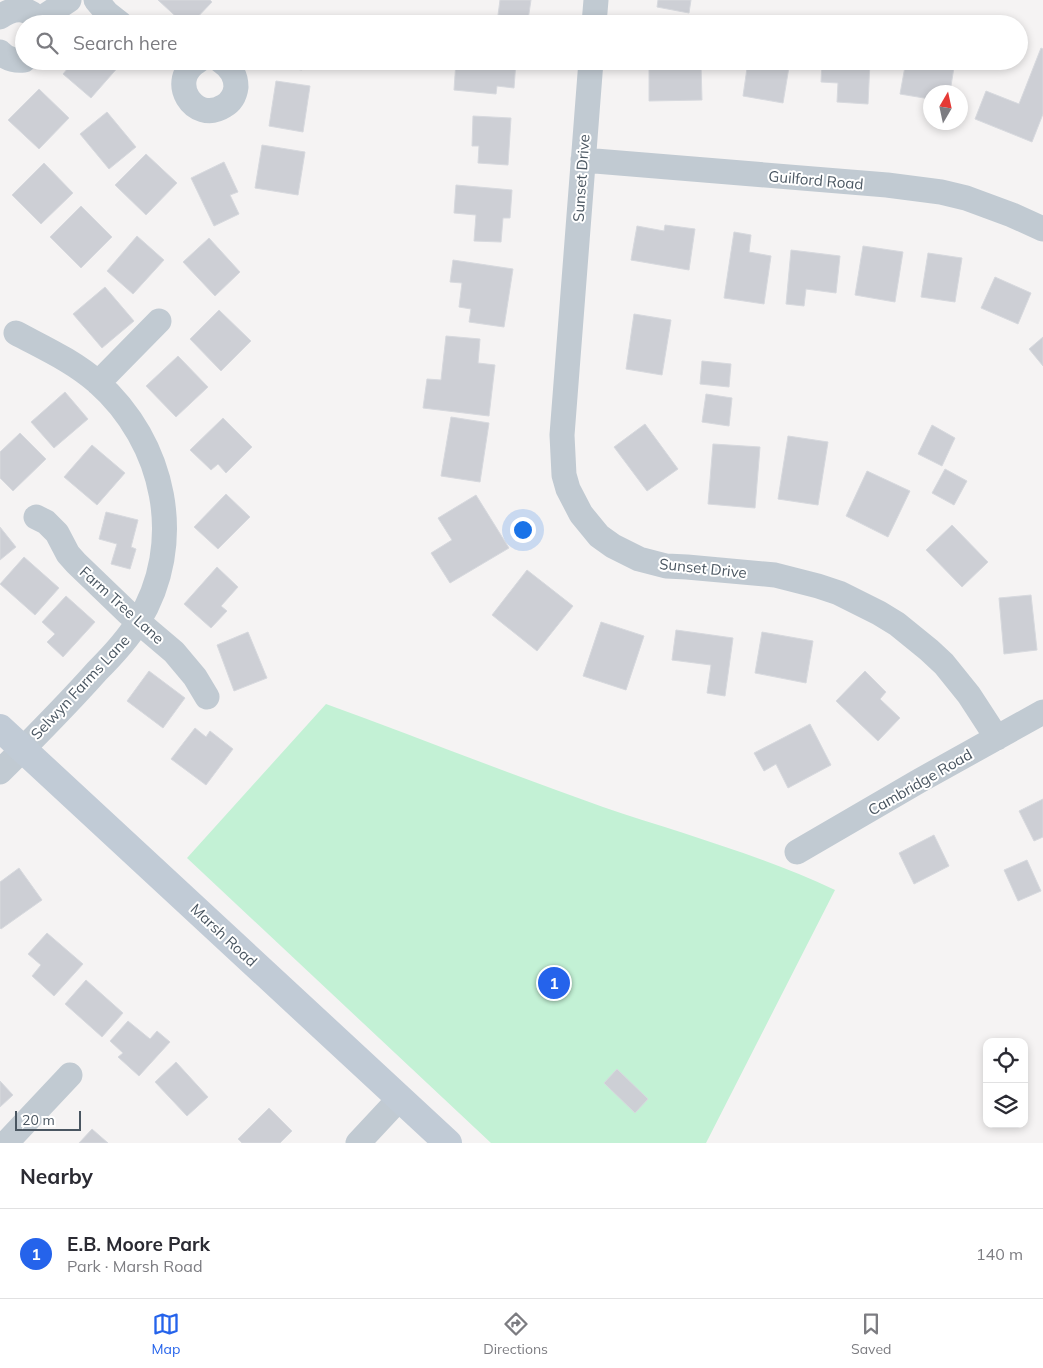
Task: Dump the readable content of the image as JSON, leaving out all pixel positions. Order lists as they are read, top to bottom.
{
  "streets": {
    "street": [
      "Sunset Drive",
      "Guilford Road",
      "Farm Tree Lane",
      "Selwyn Farms Lane",
      "Cambridge Road",
      "Marsh Road"
    ]
  },
  "crossings": [
    ["Sunset Drive", "Guilford Road"],
    ["Sunset Drive", "Cambridge Road"],
    ["Farm Tree Lane", "Selwyn Farms Lane"],
    ["Selwyn Farms Lane", "Marsh Road"]
  ],
  "scale_bar": "20 m",
  "north": "top",
  "page": {
    "search": "Search here",
    "pins": "1",
    "scale": "20 m",
    "heading": "Nearby",
    "list": [
      {
        "mark": "1",
        "name": "E.B. Moore Park",
        "note": "Park · Marsh Road",
        "value": "140 m"
      }
    ],
    "nav": ["Map", "Directions", "Saved"]
  }
}
